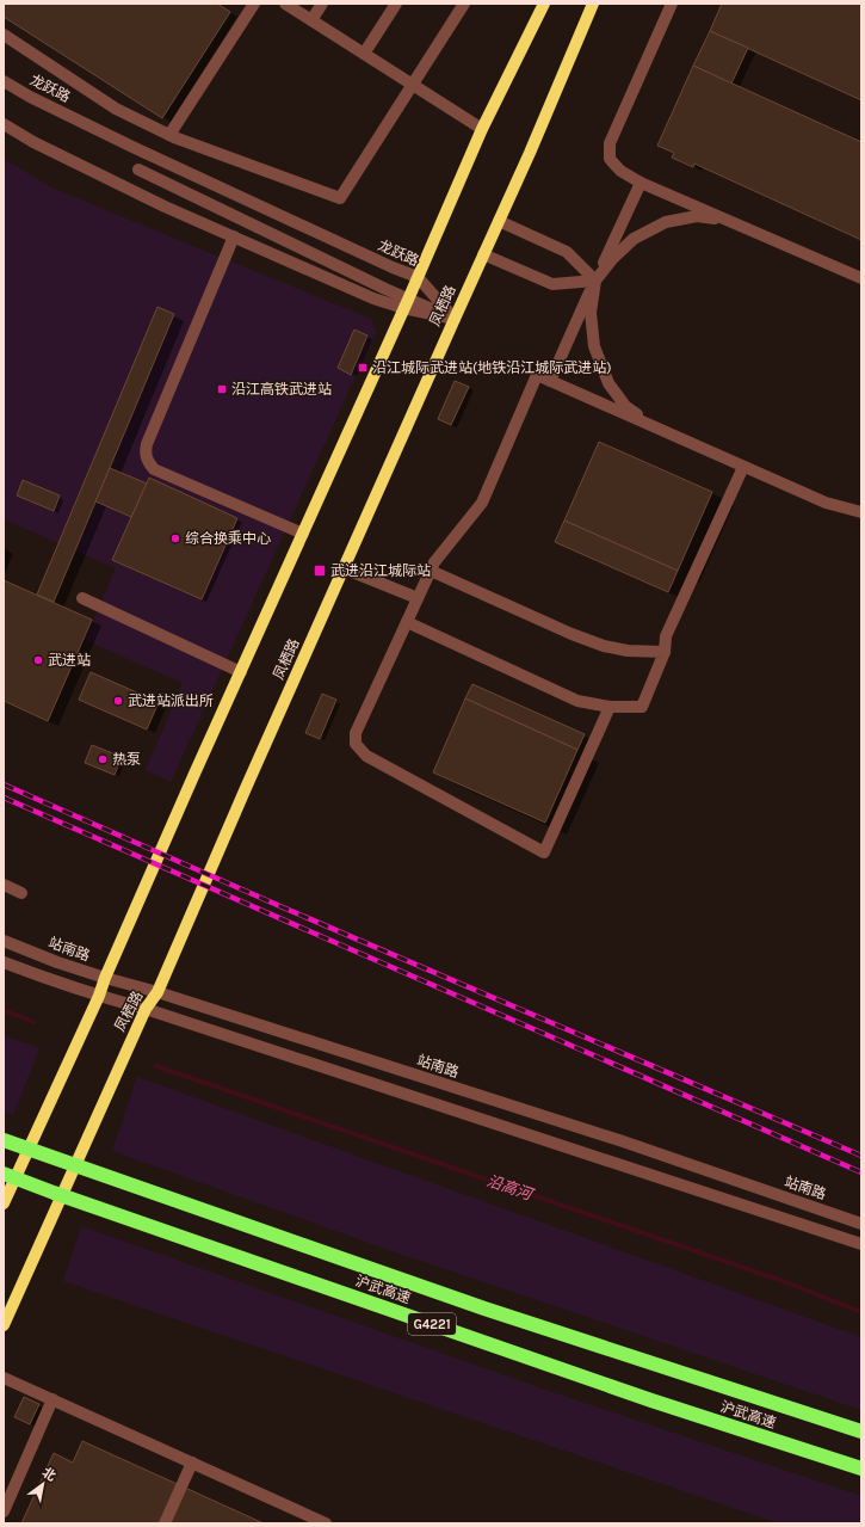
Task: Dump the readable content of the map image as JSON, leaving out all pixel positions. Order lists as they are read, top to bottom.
{
  "streets": {
    "highway": ["沪武高速", "G4221"],
    "main road": ["凤栖路"],
    "street": ["龙跃路", "站南路"]
  },
  "crossings": [
    ["龙跃路", "凤栖路"],
    ["凤栖路", "站南路"]
  ],
  "water": ["沿高河"],
  "places": {
    "transit": ["沿江城际武进站(地铁沿江城际武进站)", "沿江高铁武进站", "武进沿江城际站"],
    "other": [
      "综合换乘中心",
      "武进站",
      "武进站派出所",
      "热泵"
    ]
  },
  "north": "top right"
}
